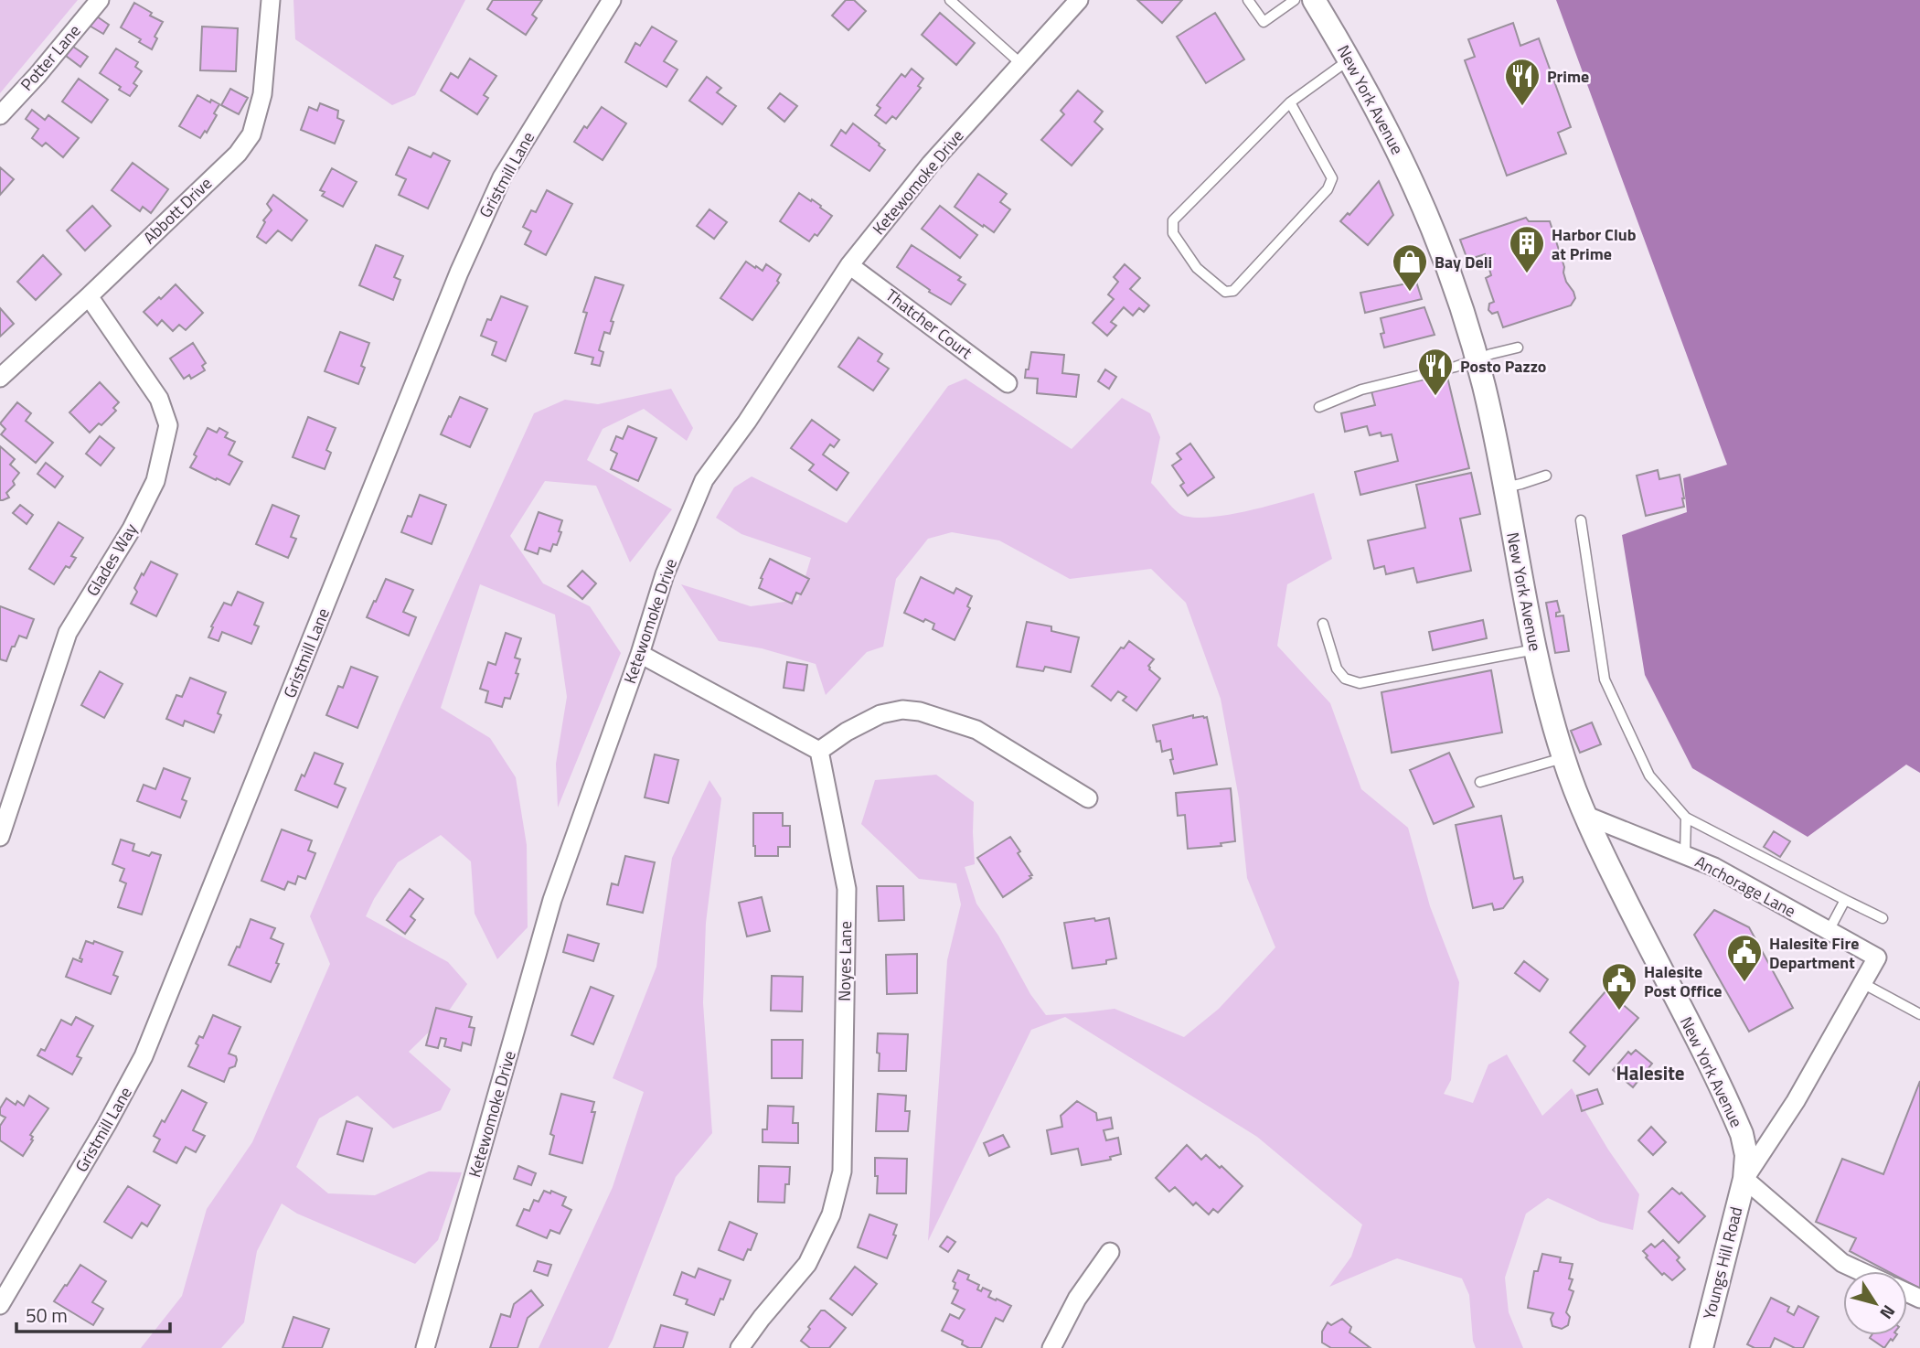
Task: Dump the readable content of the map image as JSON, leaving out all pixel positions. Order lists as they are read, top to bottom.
{
  "streets": {
    "street": [
      "Potter Lane",
      "New York Avenue",
      "Gristmill Lane",
      "Ketewomoke Drive",
      "Abbott Drive",
      "Thatcher Court",
      "Glades Way",
      "Anchorage Lane",
      "Noyes Lane",
      "Youngs Hill Road"
    ]
  },
  "crossings": [
    ["New York Avenue", "Anchorage Lane"],
    ["New York Avenue", "Youngs Hill Road"],
    ["Ketewomoke Drive", "Thatcher Court"],
    ["Abbott Drive", "Glades Way"],
    ["Anchorage Lane", "Youngs Hill Road"]
  ],
  "districts": ["Halesite"],
  "places": {
    "restaurant": ["Prime", "Posto Pazzo"],
    "building": ["Harbor Club at Prime"],
    "shop": ["Bay Deli"],
    "public building": ["Halesite Fire Department", "Halesite Post Office"]
  },
  "scale_bar": "50 m",
  "north": "bottom right"
}
